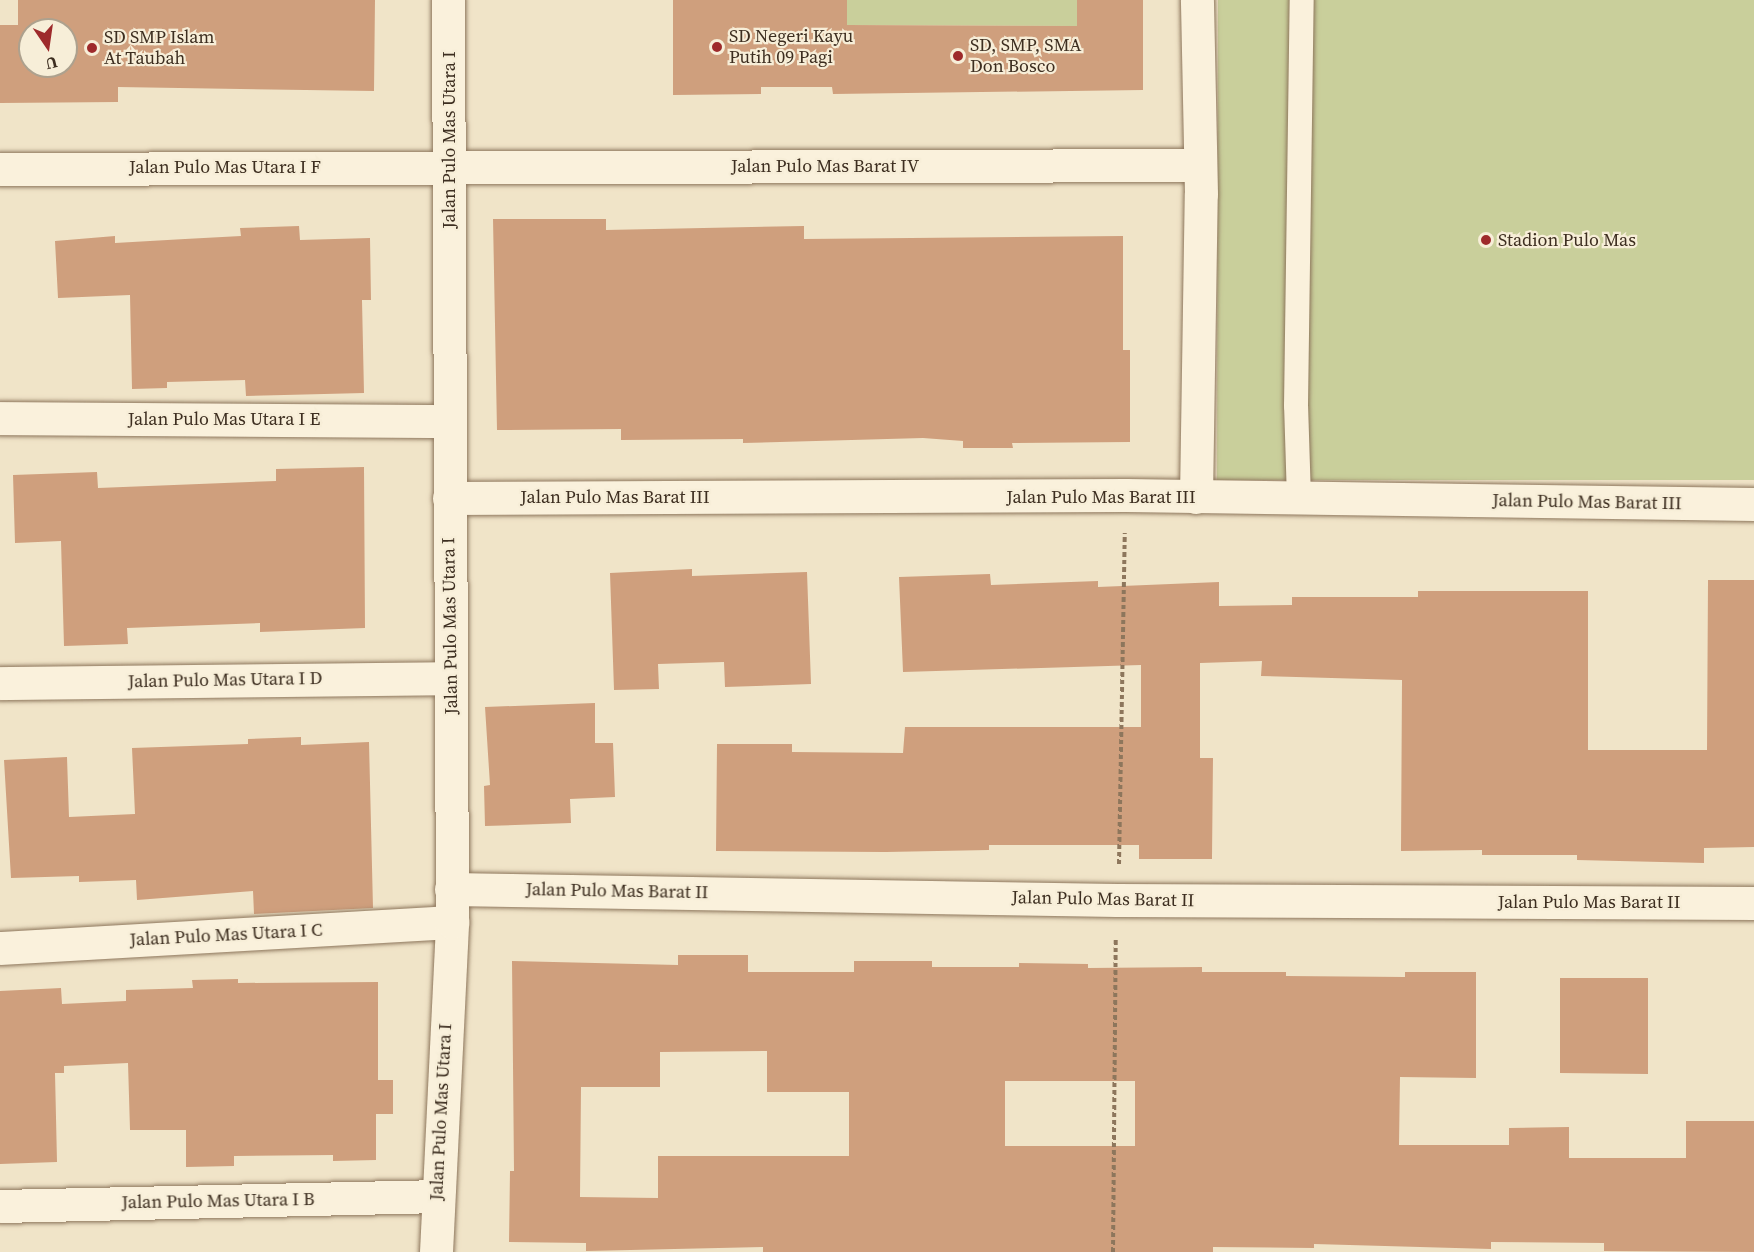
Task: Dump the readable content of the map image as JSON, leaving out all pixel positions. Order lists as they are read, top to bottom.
{
  "streets": {
    "street": [
      "Jalan Pulo Mas Utara I",
      "Jalan Pulo Mas Barat IV",
      "Jalan Pulo Mas Utara I F",
      "Jalan Pulo Mas Utara I E",
      "Jalan Pulo Mas Barat III",
      "Jalan Pulo Mas Utara I D",
      "Jalan Pulo Mas Barat II",
      "Jalan Pulo Mas Utara I C",
      "Jalan Pulo Mas Utara I B"
    ]
  },
  "crossings": [
    ["Jalan Pulo Mas Utara I", "Jalan Pulo Mas Barat IV"],
    ["Jalan Pulo Mas Utara I", "Jalan Pulo Mas Utara I F"],
    ["Jalan Pulo Mas Utara I", "Jalan Pulo Mas Utara I E"],
    ["Jalan Pulo Mas Utara I", "Jalan Pulo Mas Barat III"],
    ["Jalan Pulo Mas Utara I", "Jalan Pulo Mas Utara I D"],
    ["Jalan Pulo Mas Utara I", "Jalan Pulo Mas Barat II"],
    ["Jalan Pulo Mas Utara I", "Jalan Pulo Mas Utara I C"],
    ["Jalan Pulo Mas Utara I", "Jalan Pulo Mas Utara I B"],
    ["Jalan Pulo Mas Barat IV", "Jalan Pulo Mas Utara I F"]
  ],
  "places": [
    "SD Negeri Kayu Putih 09 Pagi",
    "SD SMP Islam At Taubah",
    "SD, SMP, SMA Don Bosco",
    "Stadion Pulo Mas"
  ],
  "north": "bottom"
}
